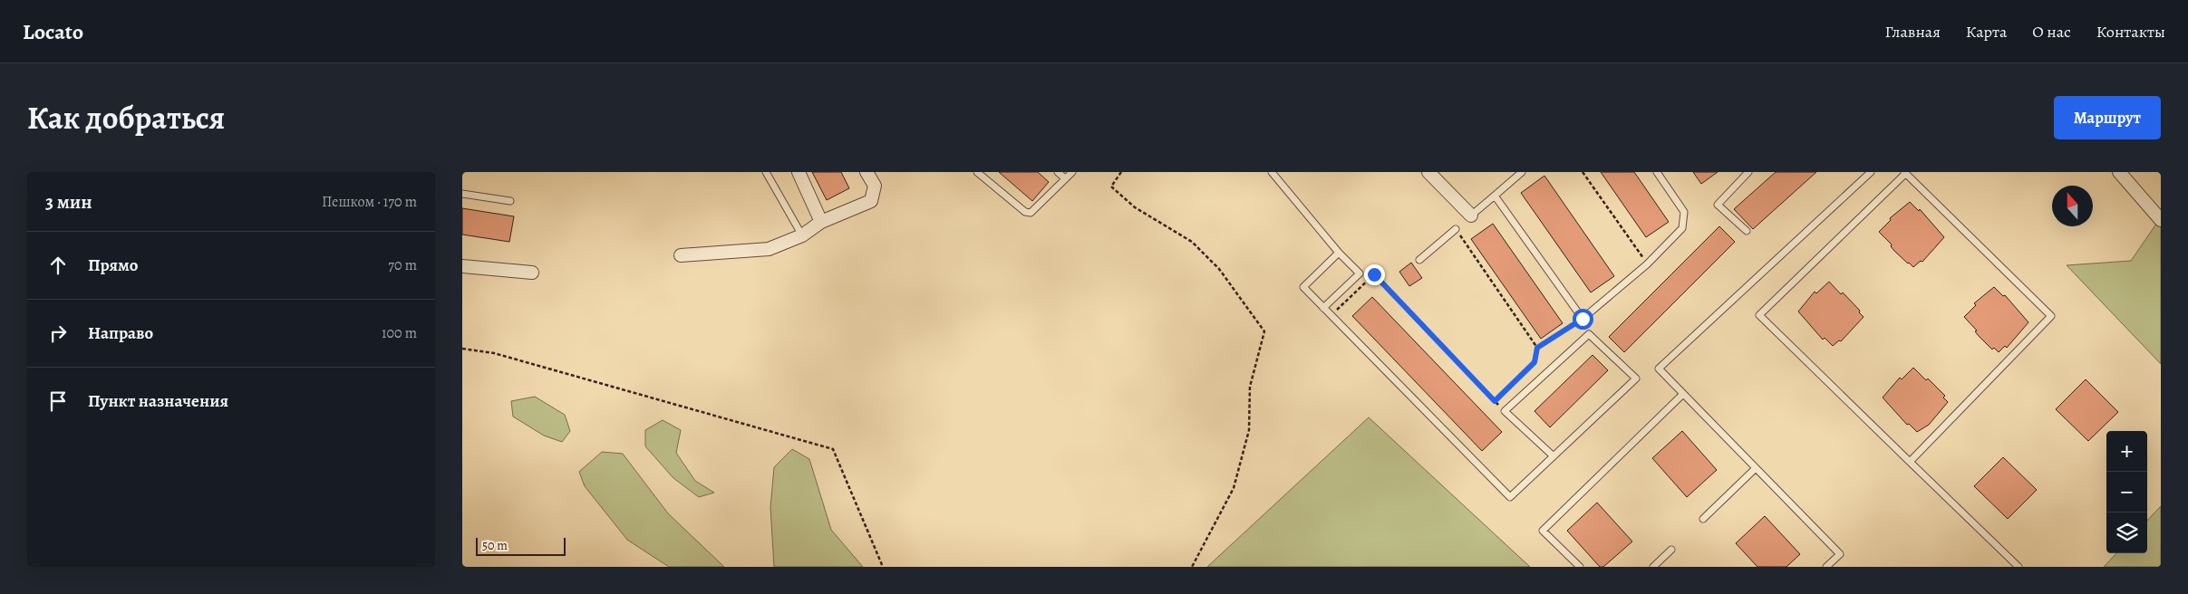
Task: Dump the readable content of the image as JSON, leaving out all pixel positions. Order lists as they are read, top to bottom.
{
  "scale_bar": "50 m",
  "north": "top",
  "page": {
    "header": "Locato",
    "nav": [
      "Главная",
      "Карта",
      "О нас",
      "Контакты"
    ],
    "title": "Как добраться",
    "buttons": "Маршрут",
    "heading": ["3 мин", "Пешком · 170 m"],
    "list": [
      ["Прямо", "70 m"],
      ["Направо", "100 m"],
      "Пункт назначения"
    ],
    "map_buttons": ["+", "−"],
    "scale": "50 m"
  }
}
